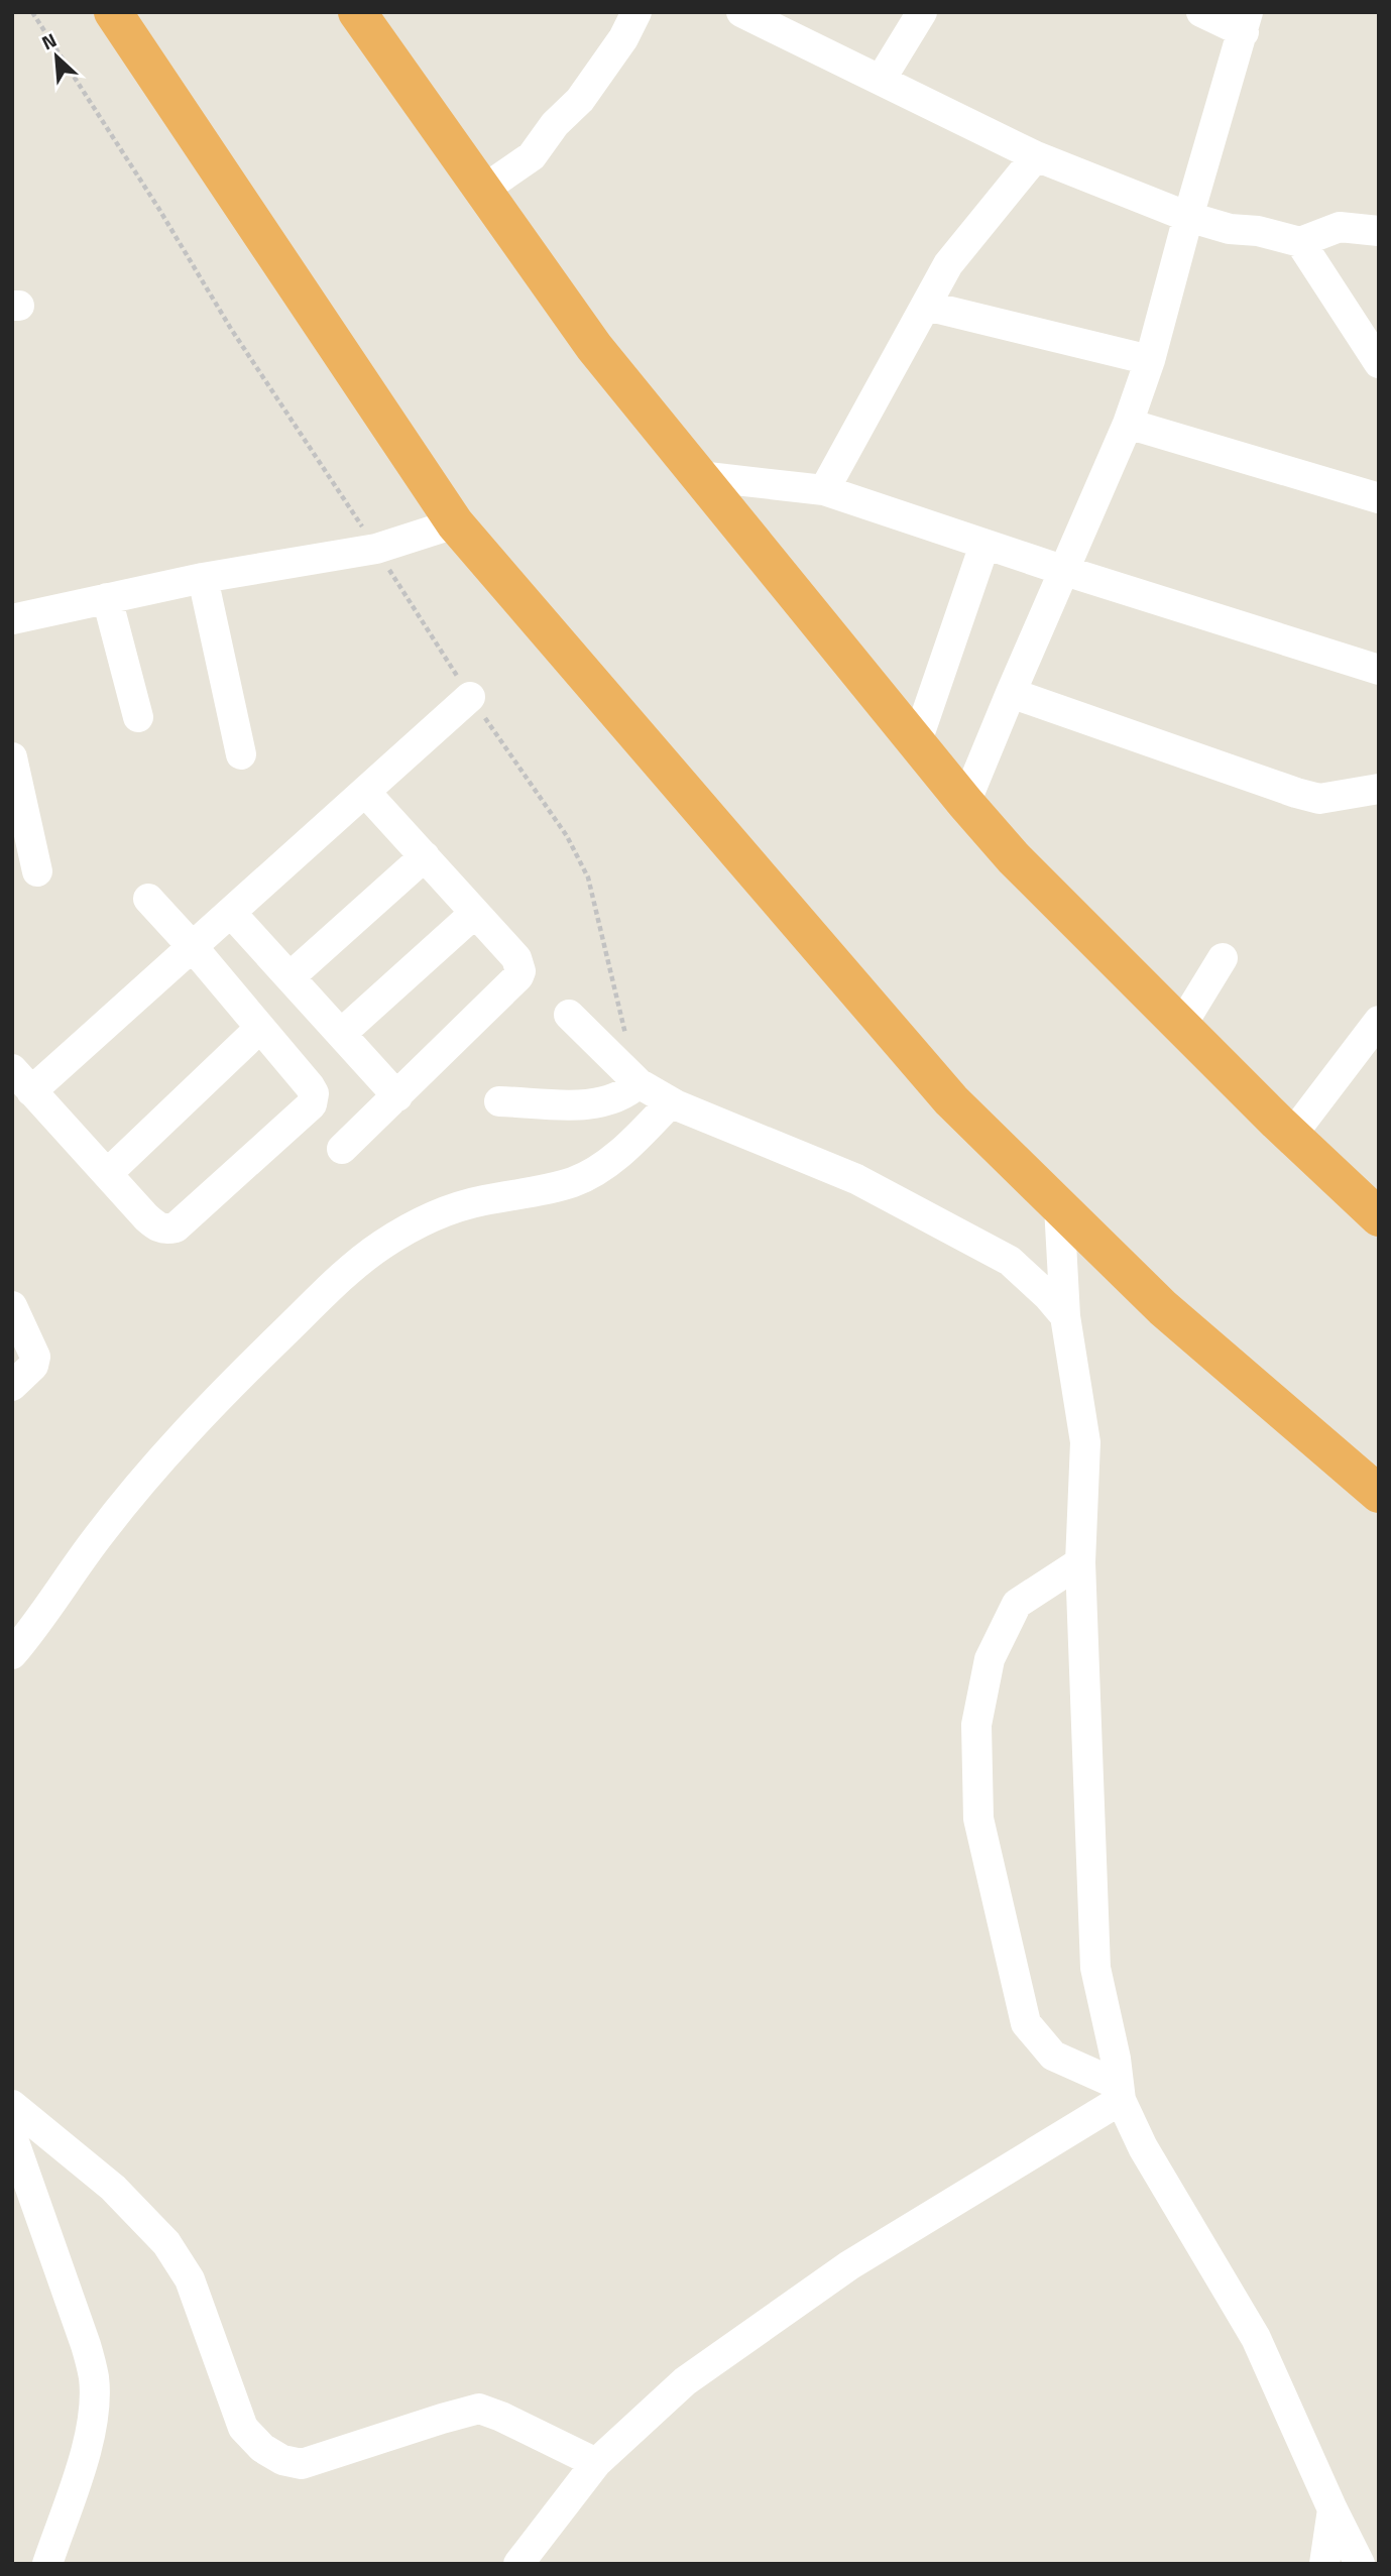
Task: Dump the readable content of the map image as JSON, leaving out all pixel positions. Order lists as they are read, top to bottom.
{
  "north": "top left"
}
